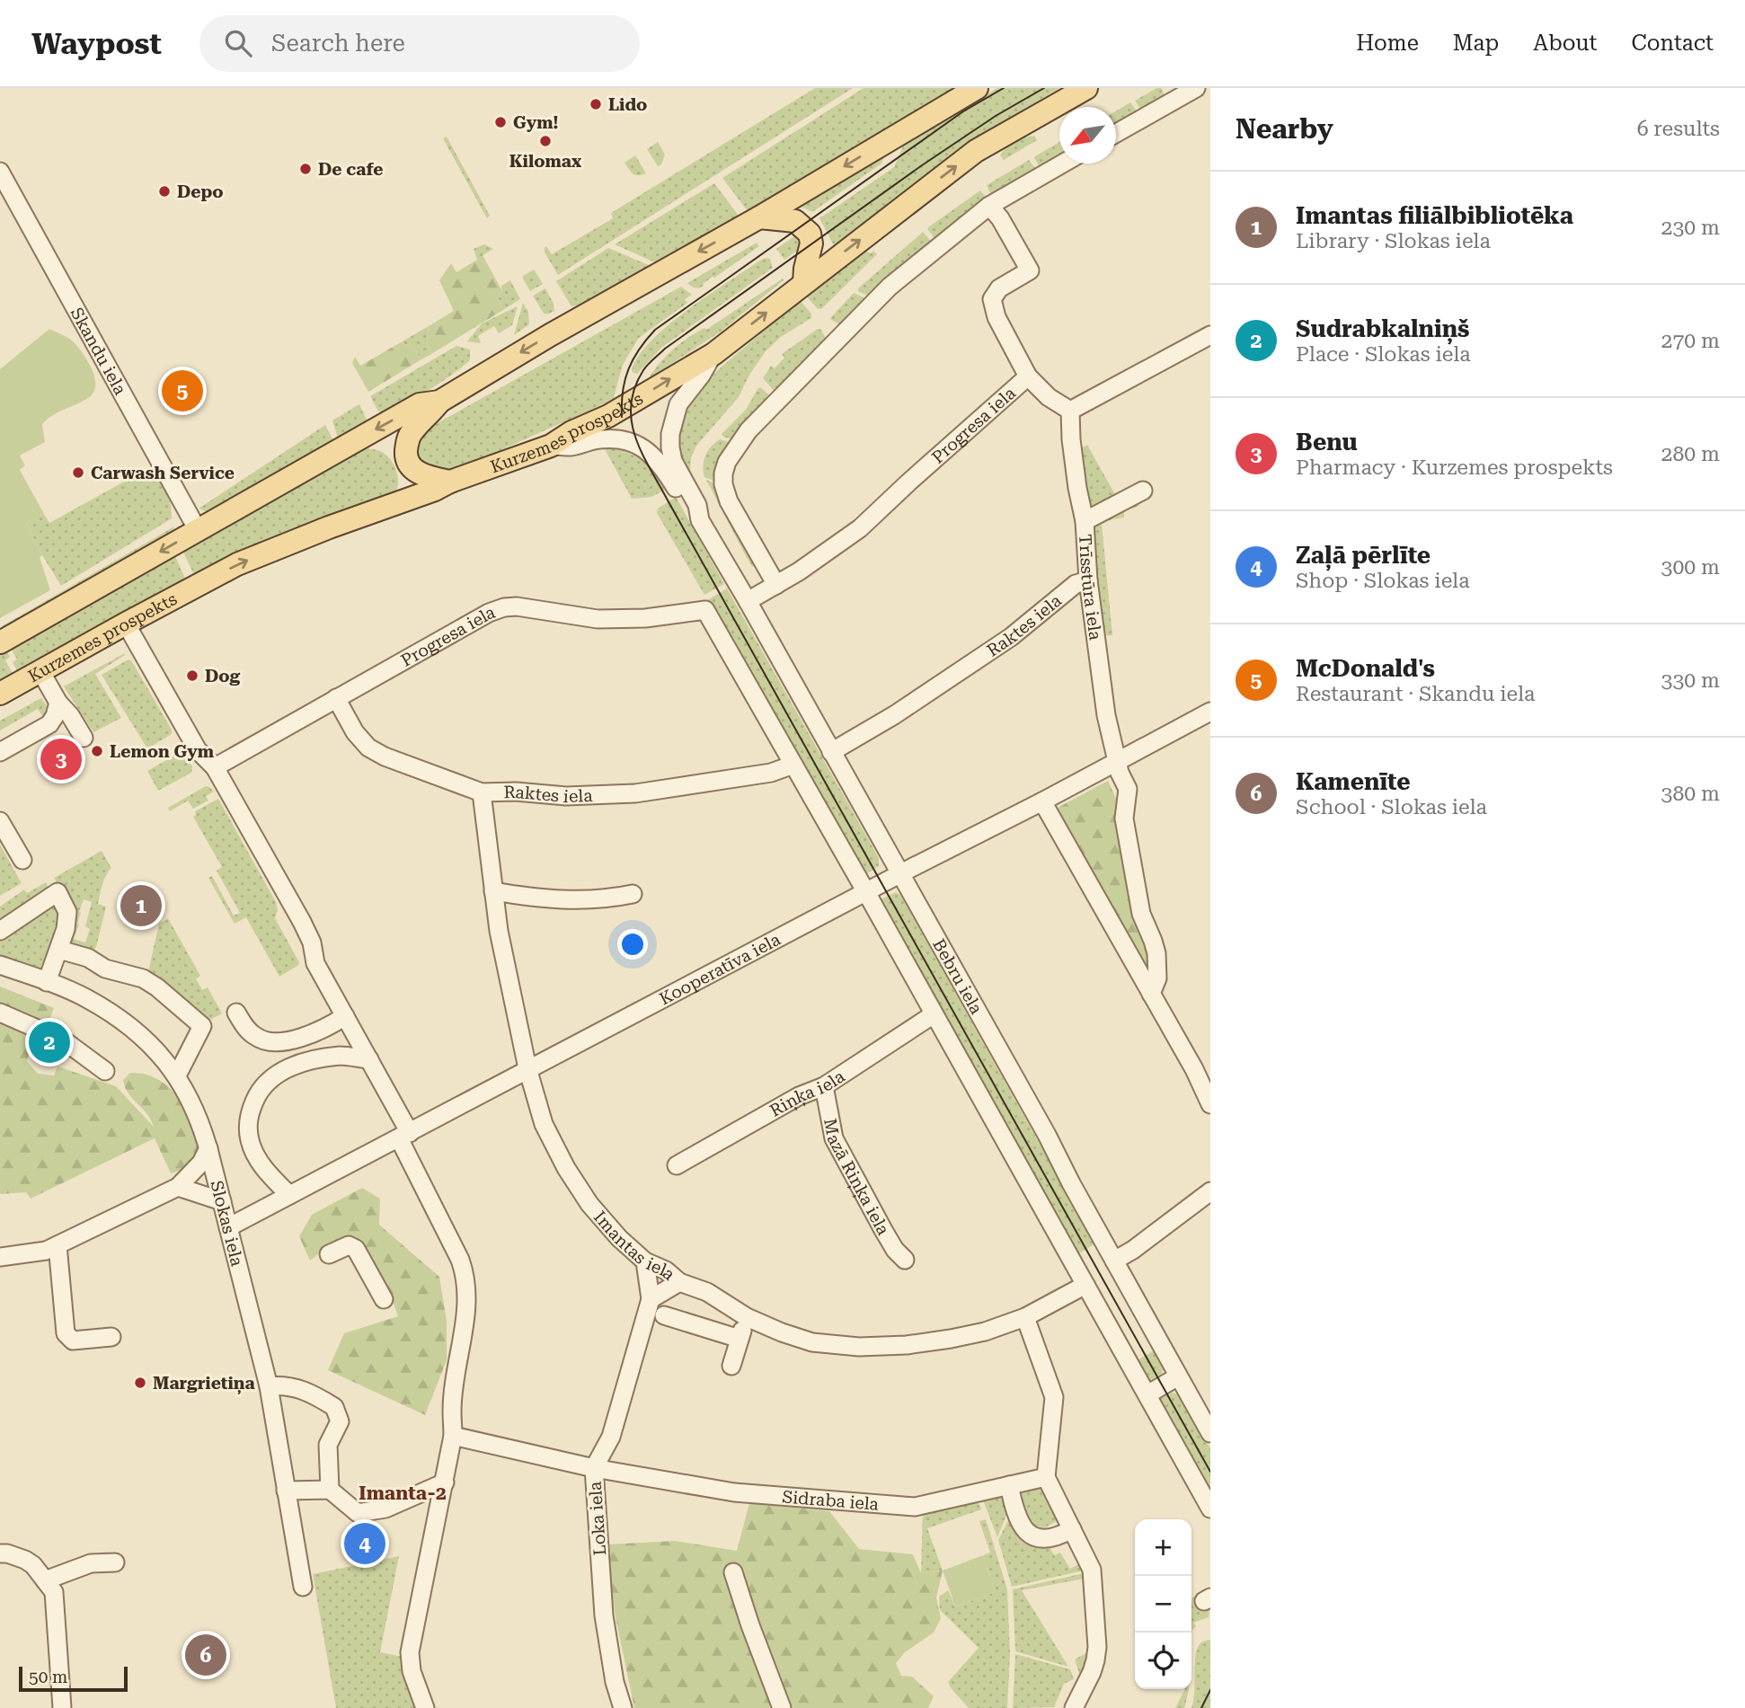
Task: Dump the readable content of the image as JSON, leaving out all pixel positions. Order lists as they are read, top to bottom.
{
  "streets": {
    "main road": ["Kurzemes prospekts"],
    "street": [
      "Skandu iela",
      "Progresa iela",
      "Trīsstūra iela",
      "Raktes iela",
      "Kooperatīva iela",
      "Bebru iela",
      "Riņķa iela",
      "Mazā Riņķa iela",
      "Slokas iela",
      "Imantas iela",
      "Sidraba iela",
      "Loka iela"
    ]
  },
  "crossings": [
    ["Progresa iela", "Trīsstūra iela"],
    ["Progresa iela", "Raktes iela"],
    ["Progresa iela", "Bebru iela"],
    ["Kurzemes prospekts", "Bebru iela"],
    ["Trīsstūra iela", "Raktes iela"],
    ["Trīsstūra iela", "Kooperatīva iela"],
    ["Raktes iela", "Bebru iela"],
    ["Raktes iela", "Imantas iela"],
    ["Kooperatīva iela", "Bebru iela"],
    ["Kooperatīva iela", "Slokas iela"],
    ["Kooperatīva iela", "Imantas iela"],
    ["Riņķa iela", "Mazā Riņķa iela"],
    ["Imantas iela", "Loka iela"],
    ["Sidraba iela", "Loka iela"]
  ],
  "districts": ["Imanta-2"],
  "places": [
    "Lido",
    "Gym!",
    "Kilomax",
    "De cafe",
    "Depo",
    "Carwash Service",
    "Dog",
    "Lemon Gym",
    "Margrietiņa"
  ],
  "scale_bar": "50 m",
  "north": "bottom left",
  "page": {
    "header": "Waypost",
    "search": "Search here",
    "nav": [
      "Home",
      "Map",
      "About",
      "Contact"
    ],
    "heading": ["Nearby", "6 results"],
    "list": [
      {
        "mark": "1",
        "name": "Imantas filiālbibliotēka",
        "note": "Library · Slokas iela",
        "value": "230 m"
      },
      {
        "mark": "2",
        "name": "Sudrabkalniņš",
        "note": "Place · Slokas iela",
        "value": "270 m"
      },
      {
        "mark": "3",
        "name": "Benu",
        "note": "Pharmacy · Kurzemes prospekts",
        "value": "280 m"
      },
      {
        "mark": "4",
        "name": "Zaļā pērlīte",
        "note": "Shop · Slokas iela",
        "value": "300 m"
      },
      {
        "mark": "5",
        "name": "McDonald's",
        "note": "Restaurant · Skandu iela",
        "value": "330 m"
      },
      {
        "mark": "6",
        "name": "Kamenīte",
        "note": "School · Slokas iela",
        "value": "380 m"
      }
    ],
    "pins": [
      "5",
      "3",
      "1",
      "2",
      "4",
      "6"
    ],
    "map_buttons": ["+", "−"],
    "scale": "50 m"
  }
}
